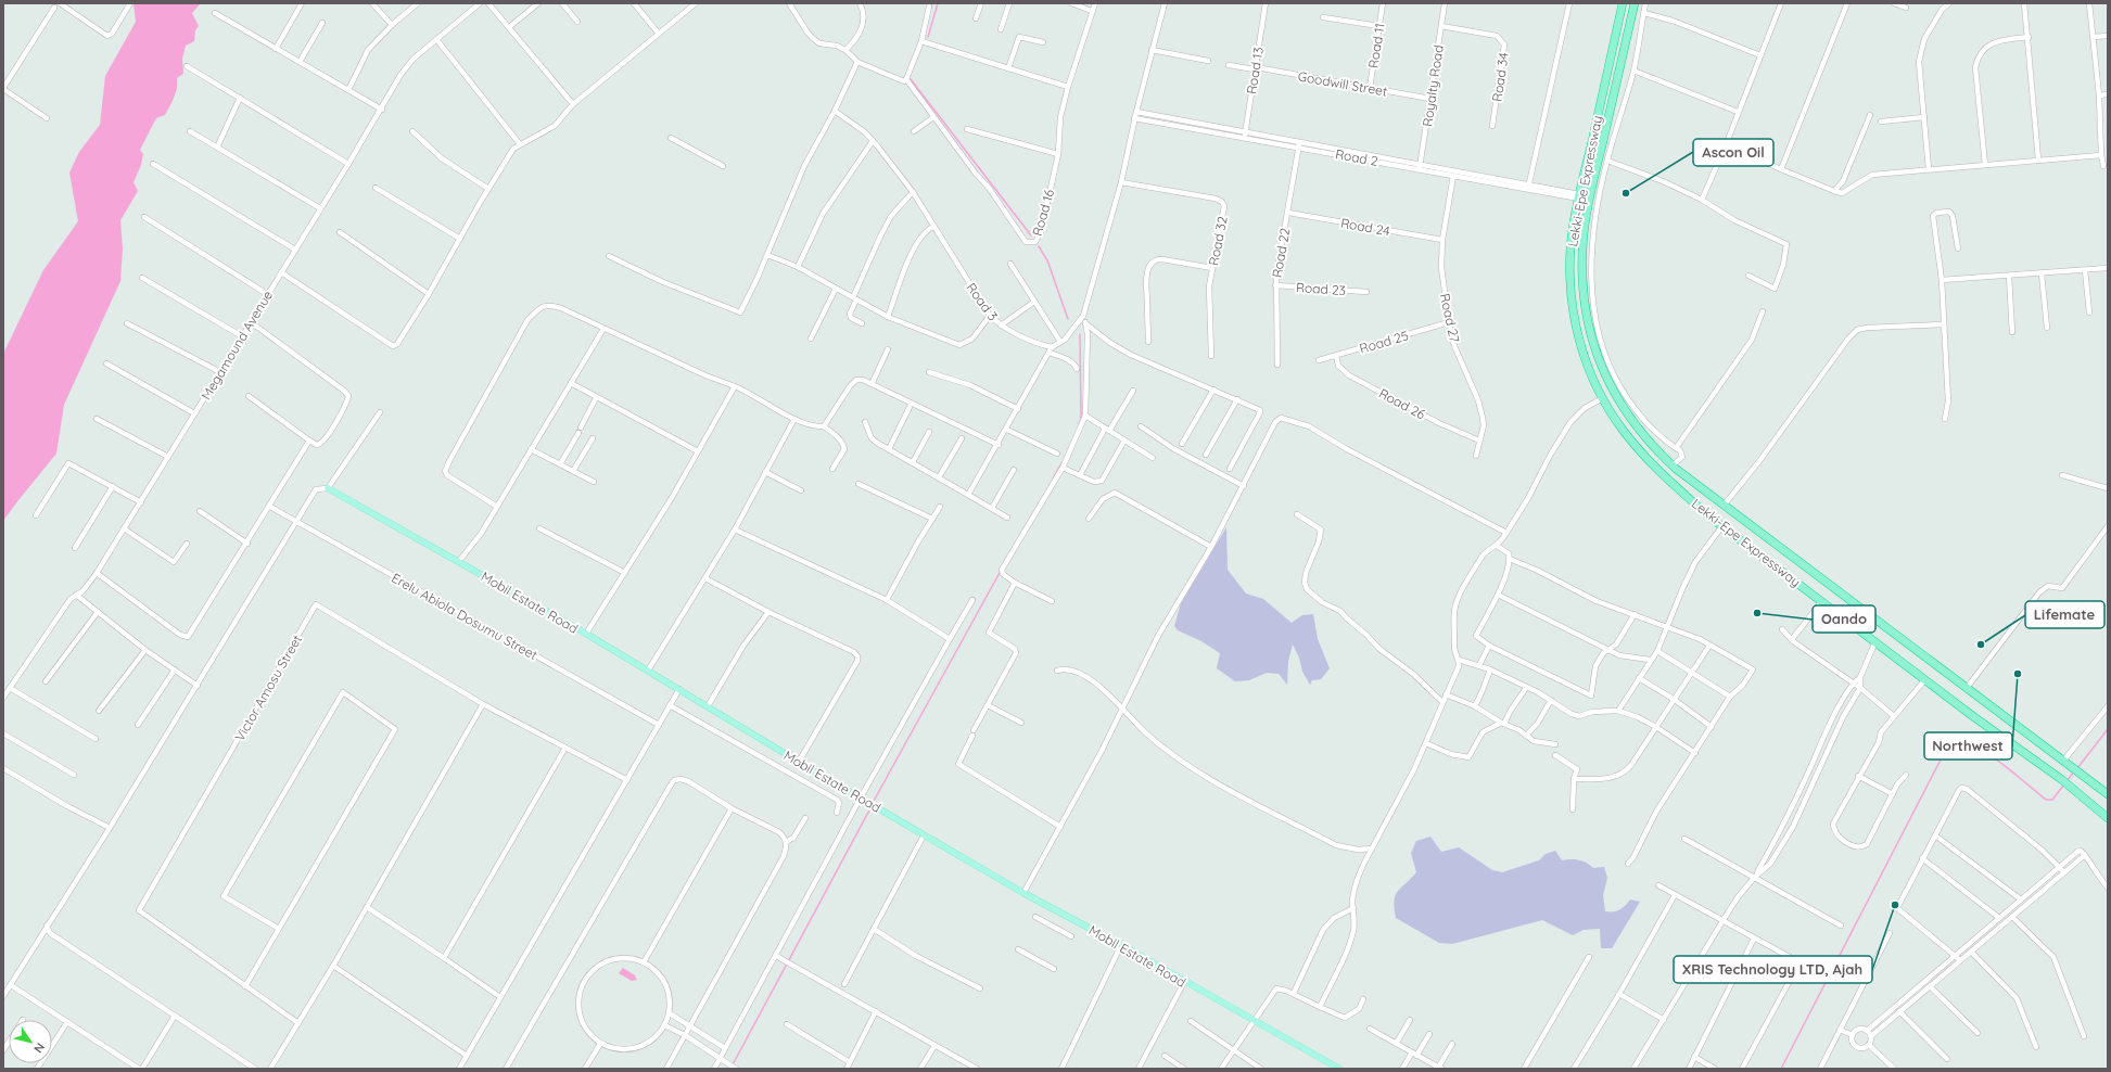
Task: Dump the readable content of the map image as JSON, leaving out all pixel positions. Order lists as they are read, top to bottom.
{
  "streets": {
    "highway": ["Lekki-Epe Expressway"],
    "main road": ["Mobil Estate Road"],
    "street": [
      "Road 11",
      "Road 13",
      "Road 34",
      "Goodwill Street",
      "Royalty Road",
      "Road 2",
      "Road 16",
      "Road 24",
      "Road 32",
      "Road 22",
      "Road 23",
      "Road 3",
      "Road 27",
      "Road 25",
      "Megamound Avenue",
      "Road 26",
      "Erelu Abiola Dosumu Street",
      "Victor Amosu Street"
    ]
  },
  "crossings": [
    ["Road 11", "Goodwill Street"],
    ["Road 13", "Goodwill Street"],
    ["Road 13", "Road 2"],
    ["Road 34", "Royalty Road"],
    ["Goodwill Street", "Royalty Road"],
    ["Royalty Road", "Road 2"],
    ["Road 2", "Lekki-Epe Expressway"],
    ["Road 2", "Road 22"],
    ["Road 2", "Road 27"],
    ["Road 24", "Road 22"],
    ["Road 24", "Road 27"],
    ["Road 22", "Road 23"],
    ["Road 27", "Road 25"],
    ["Road 27", "Road 26"],
    ["Road 25", "Road 26"]
  ],
  "places": [
    "Ascon Oil",
    "Oando",
    "Lifemate",
    "Northwest",
    "XRIS Technology LTD, Ajah"
  ],
  "north": "bottom right"
}
